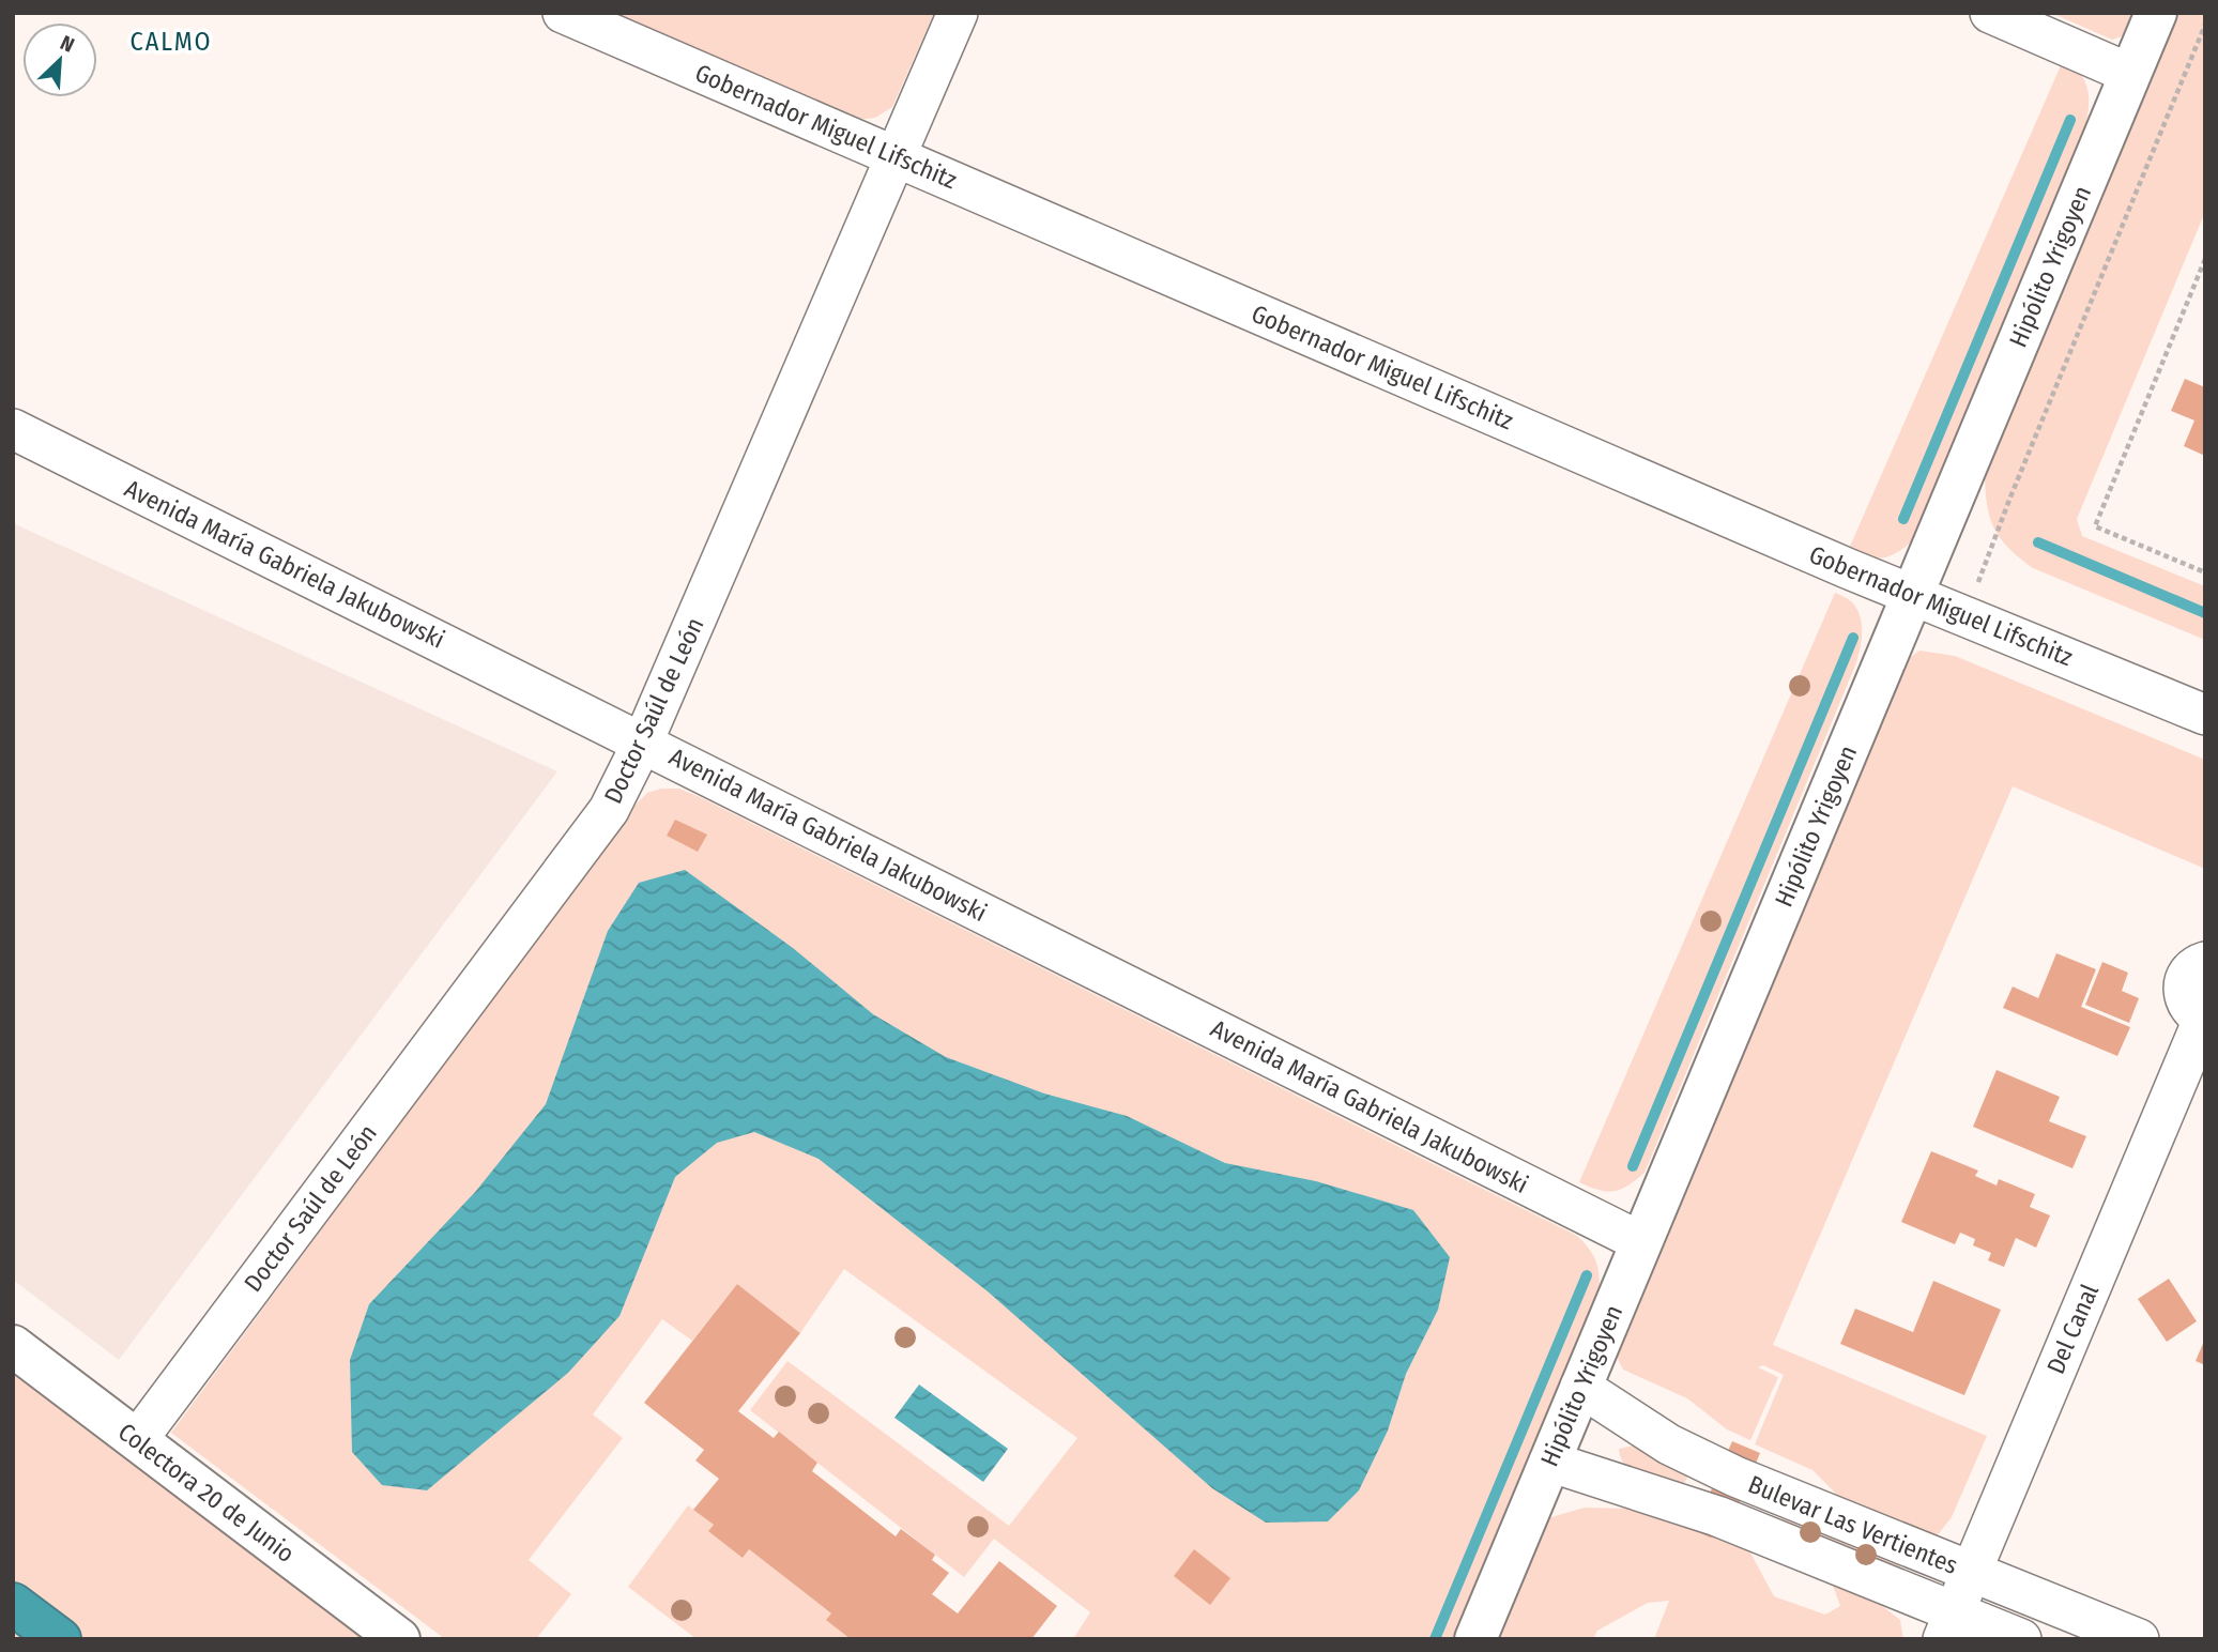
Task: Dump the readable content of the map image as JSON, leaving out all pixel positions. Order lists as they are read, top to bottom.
{
  "streets": {
    "main road": ["Hipólito Yrigoyen", "Colectora 20 de Junio"],
    "street": [
      "Gobernador Miguel Lifschitz",
      "Avenida María Gabriela Jakubowski",
      "Doctor Saúl de León",
      "Del Canal",
      "Bulevar Las Vertientes"
    ]
  },
  "crossings": [
    ["Gobernador Miguel Lifschitz", "Hipólito Yrigoyen"],
    ["Gobernador Miguel Lifschitz", "Doctor Saúl de León"],
    ["Hipólito Yrigoyen", "Avenida María Gabriela Jakubowski"],
    ["Hipólito Yrigoyen", "Bulevar Las Vertientes"],
    ["Avenida María Gabriela Jakubowski", "Doctor Saúl de León"],
    ["Doctor Saúl de León", "Colectora 20 de Junio"],
    ["Del Canal", "Bulevar Las Vertientes"]
  ],
  "districts": ["CALMO"],
  "north": "top right"
}
